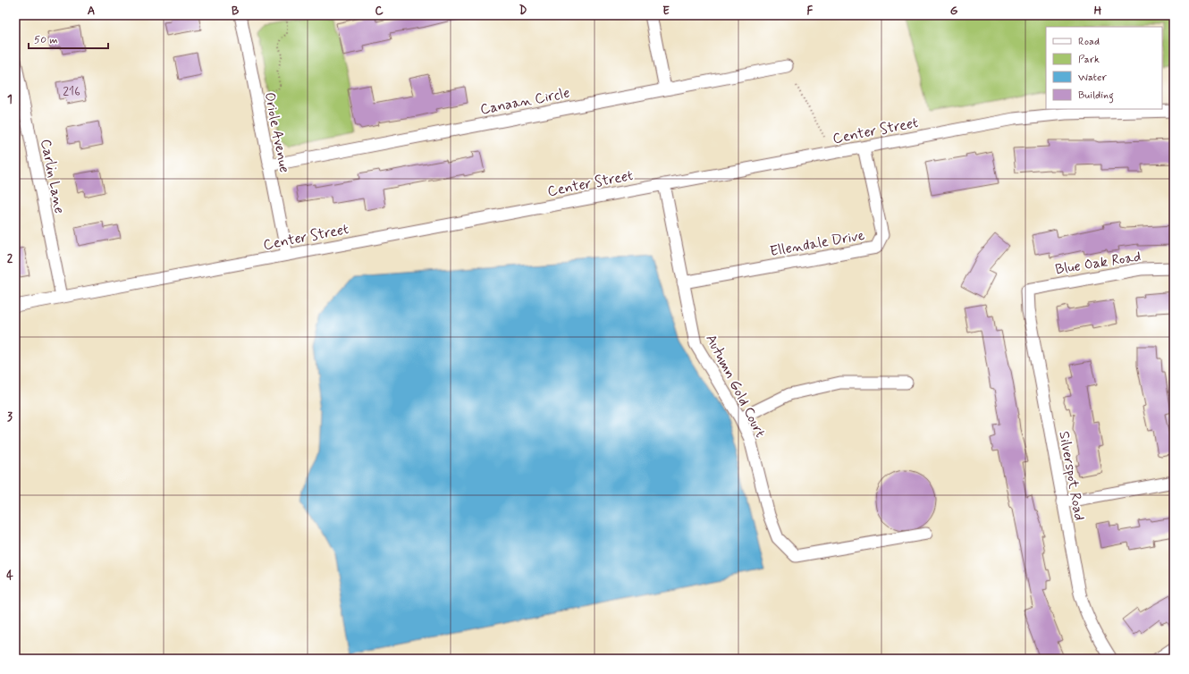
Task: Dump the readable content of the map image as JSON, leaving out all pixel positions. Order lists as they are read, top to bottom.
{
  "streets": {
    "street": [
      "Canaan Circle",
      "Center Street",
      "Oriole Avenue",
      "Carlin Lane",
      "Ellendale Drive",
      "Blue Oak Road",
      "Autumn Gold Court",
      "Silverspot Road"
    ]
  },
  "crossings": [
    ["Canaan Circle", "Oriole Avenue"],
    ["Center Street", "Oriole Avenue"],
    ["Center Street", "Carlin Lane"],
    ["Center Street", "Ellendale Drive"],
    ["Center Street", "Autumn Gold Court"],
    ["Ellendale Drive", "Autumn Gold Court"],
    ["Blue Oak Road", "Silverspot Road"]
  ],
  "house_numbers": ["216"],
  "legend": [
    "Road",
    "Park",
    "Water",
    "Building"
  ],
  "scale_bar": "50 m",
  "grid": {
    "columns": [
      "A",
      "B",
      "C",
      "D",
      "E",
      "F",
      "G",
      "H"
    ],
    "rows": [
      "1",
      "2",
      "3",
      "4"
    ]
  }
}
